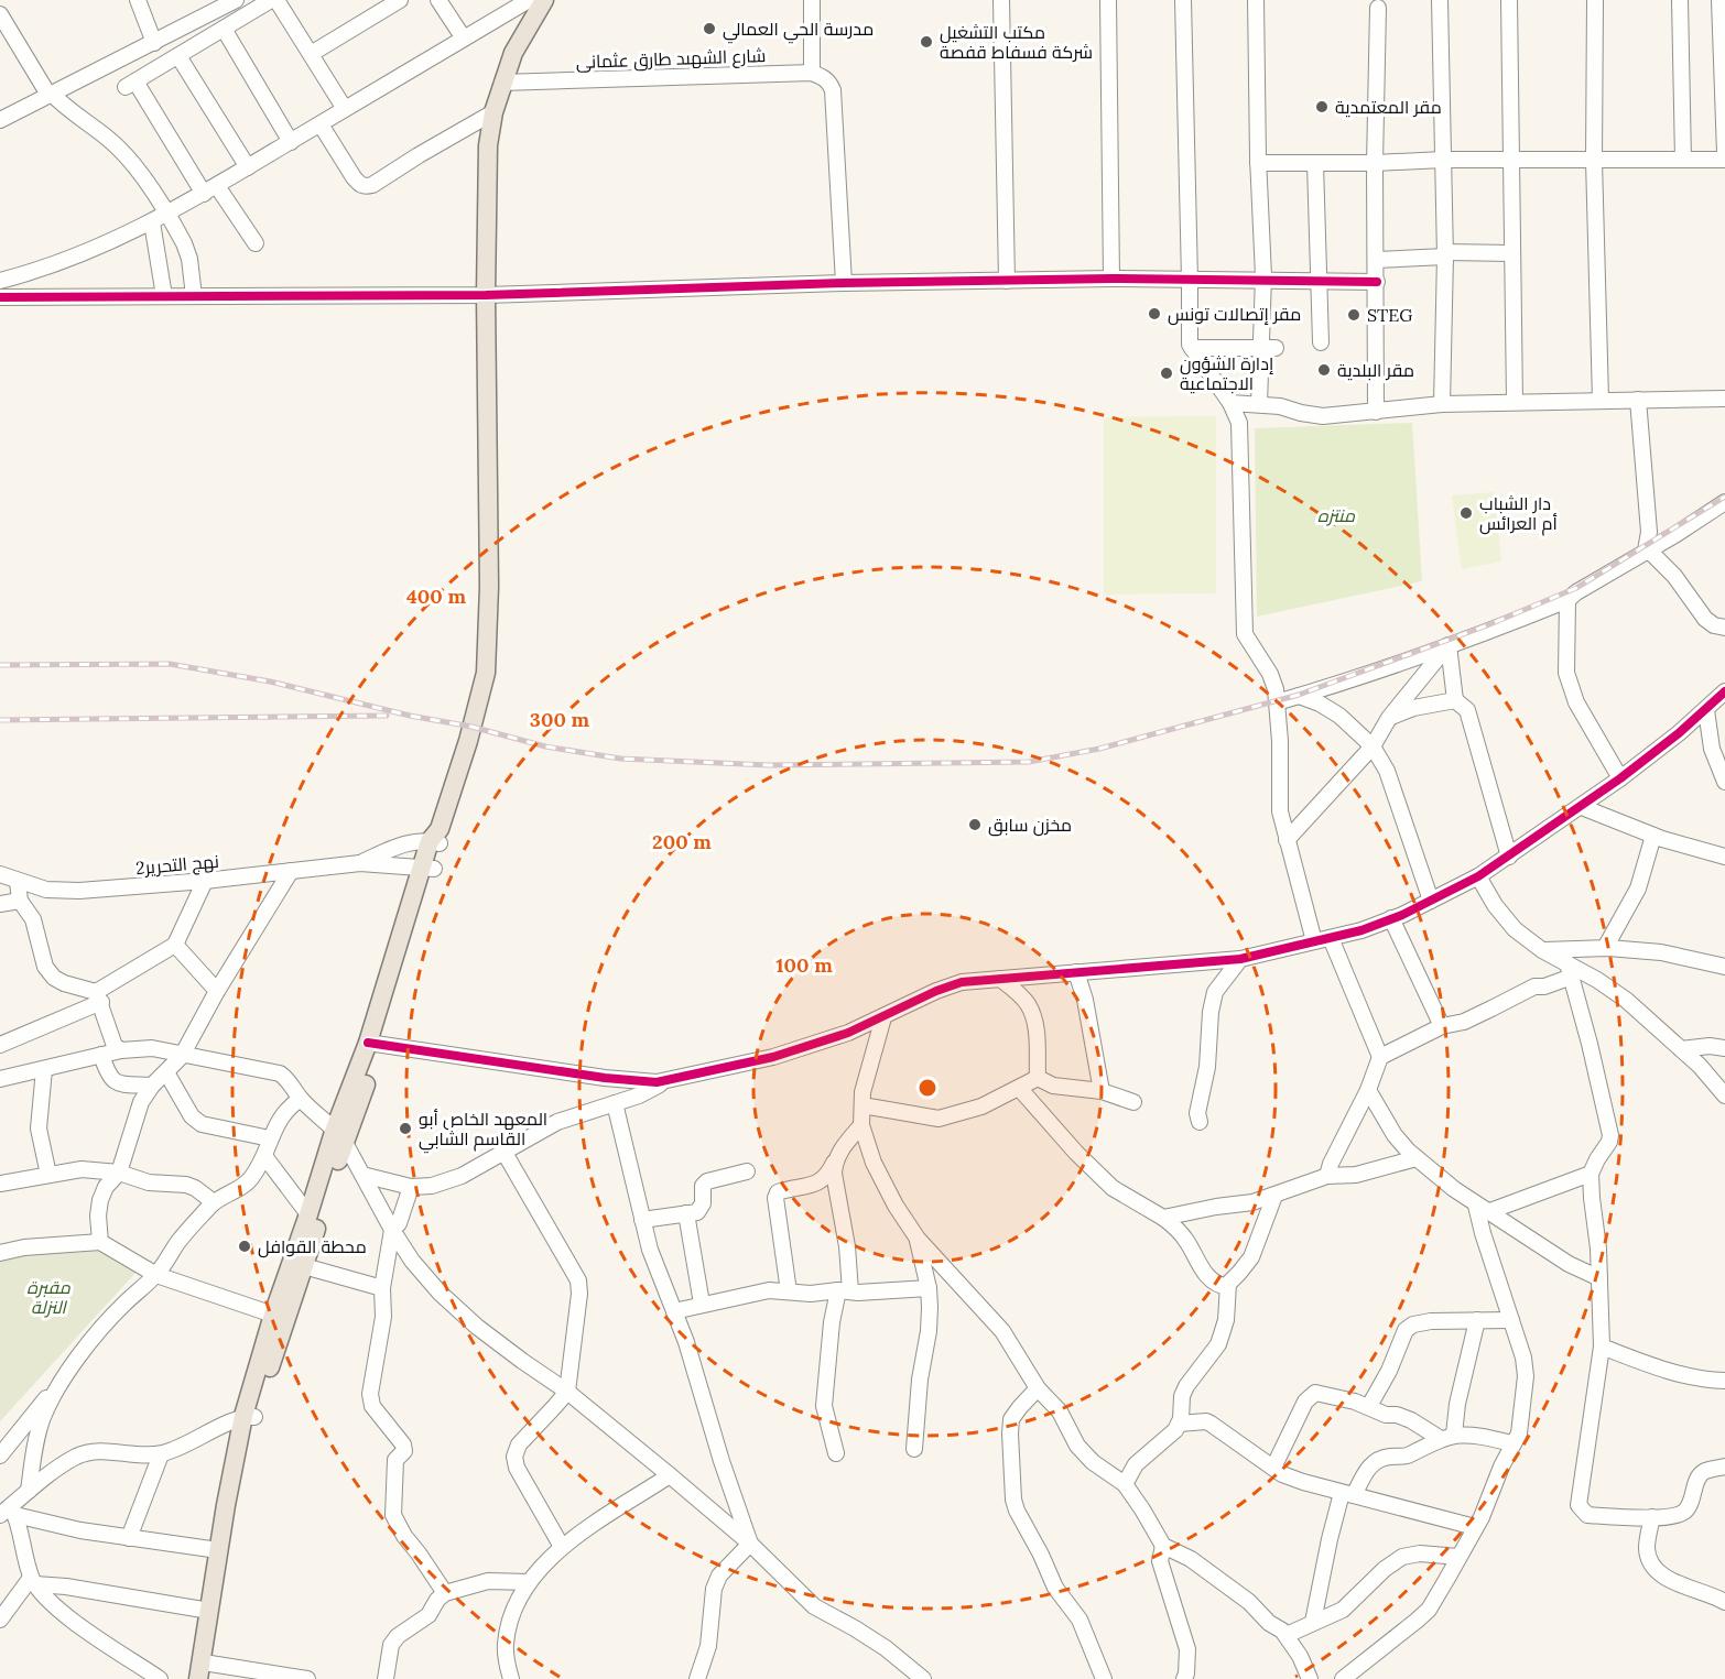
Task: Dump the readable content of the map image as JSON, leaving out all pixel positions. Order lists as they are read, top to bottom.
{
  "streets": {
    "street": ["شارع الشهىد طارق عثمانى", "نهج التحرير2"]
  },
  "parks": ["منتزه", "مقبرة النزلة"],
  "places": [
    "مدرسة الحي العمالي",
    "مكتب التشغيل شركة فسفاط قفصة",
    "مقر المعتمدية",
    "مقر إتصالات تونس",
    "STEG",
    "مقر البلدية",
    "إدارة الشؤون الاجتماعية",
    "دار الشباب أم العرائس",
    "مخزن سابق",
    "المعهد الخاص أبو القاسم الشابي",
    "محطة القوافل"
  ],
  "rings": [
    "400 m",
    "300 m",
    "200 m",
    "100 m"
  ]
}
